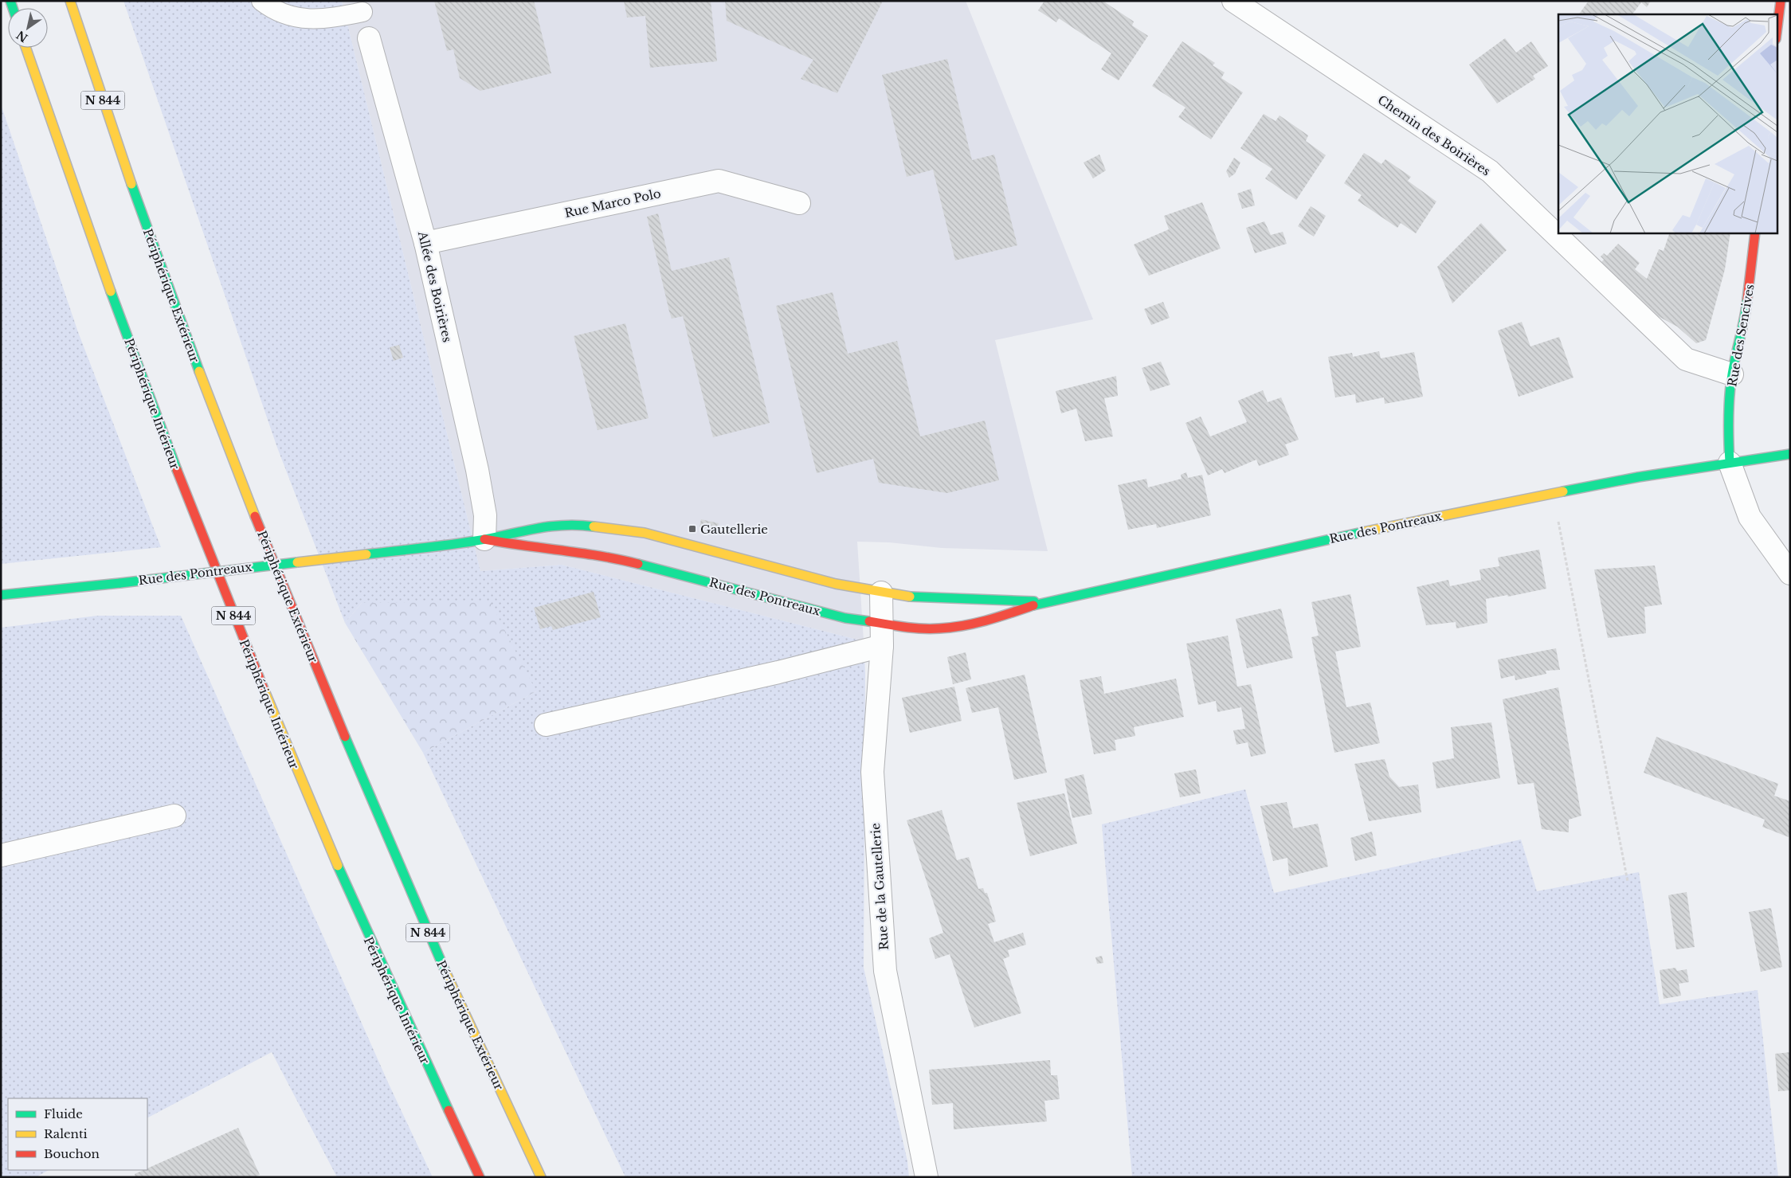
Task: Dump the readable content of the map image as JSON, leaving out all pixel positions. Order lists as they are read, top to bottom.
{
  "streets": {
    "main road": [
      "N 844",
      "Périphérique Extérieur",
      "Rue des Sencives",
      "Périphérique Intérieur",
      "Rue des Pontreaux"
    ],
    "street": [
      "Chemin des Boirières",
      "Rue Marco Polo",
      "Allée des Boirières",
      "Rue de la Gautellerie"
    ]
  },
  "crossings": [
    ["Chemin des Boirières", "Rue des Sencives"],
    ["Rue Marco Polo", "Allée des Boirières"],
    ["Allée des Boirières", "Rue des Pontreaux"],
    ["Rue des Sencives", "Rue des Pontreaux"],
    ["Rue des Pontreaux", "Rue de la Gautellerie"]
  ],
  "places": {
    "transit": ["Gautellerie"]
  },
  "legend": ["Fluide", "Ralenti", "Bouchon"],
  "north": "bottom left"
}
